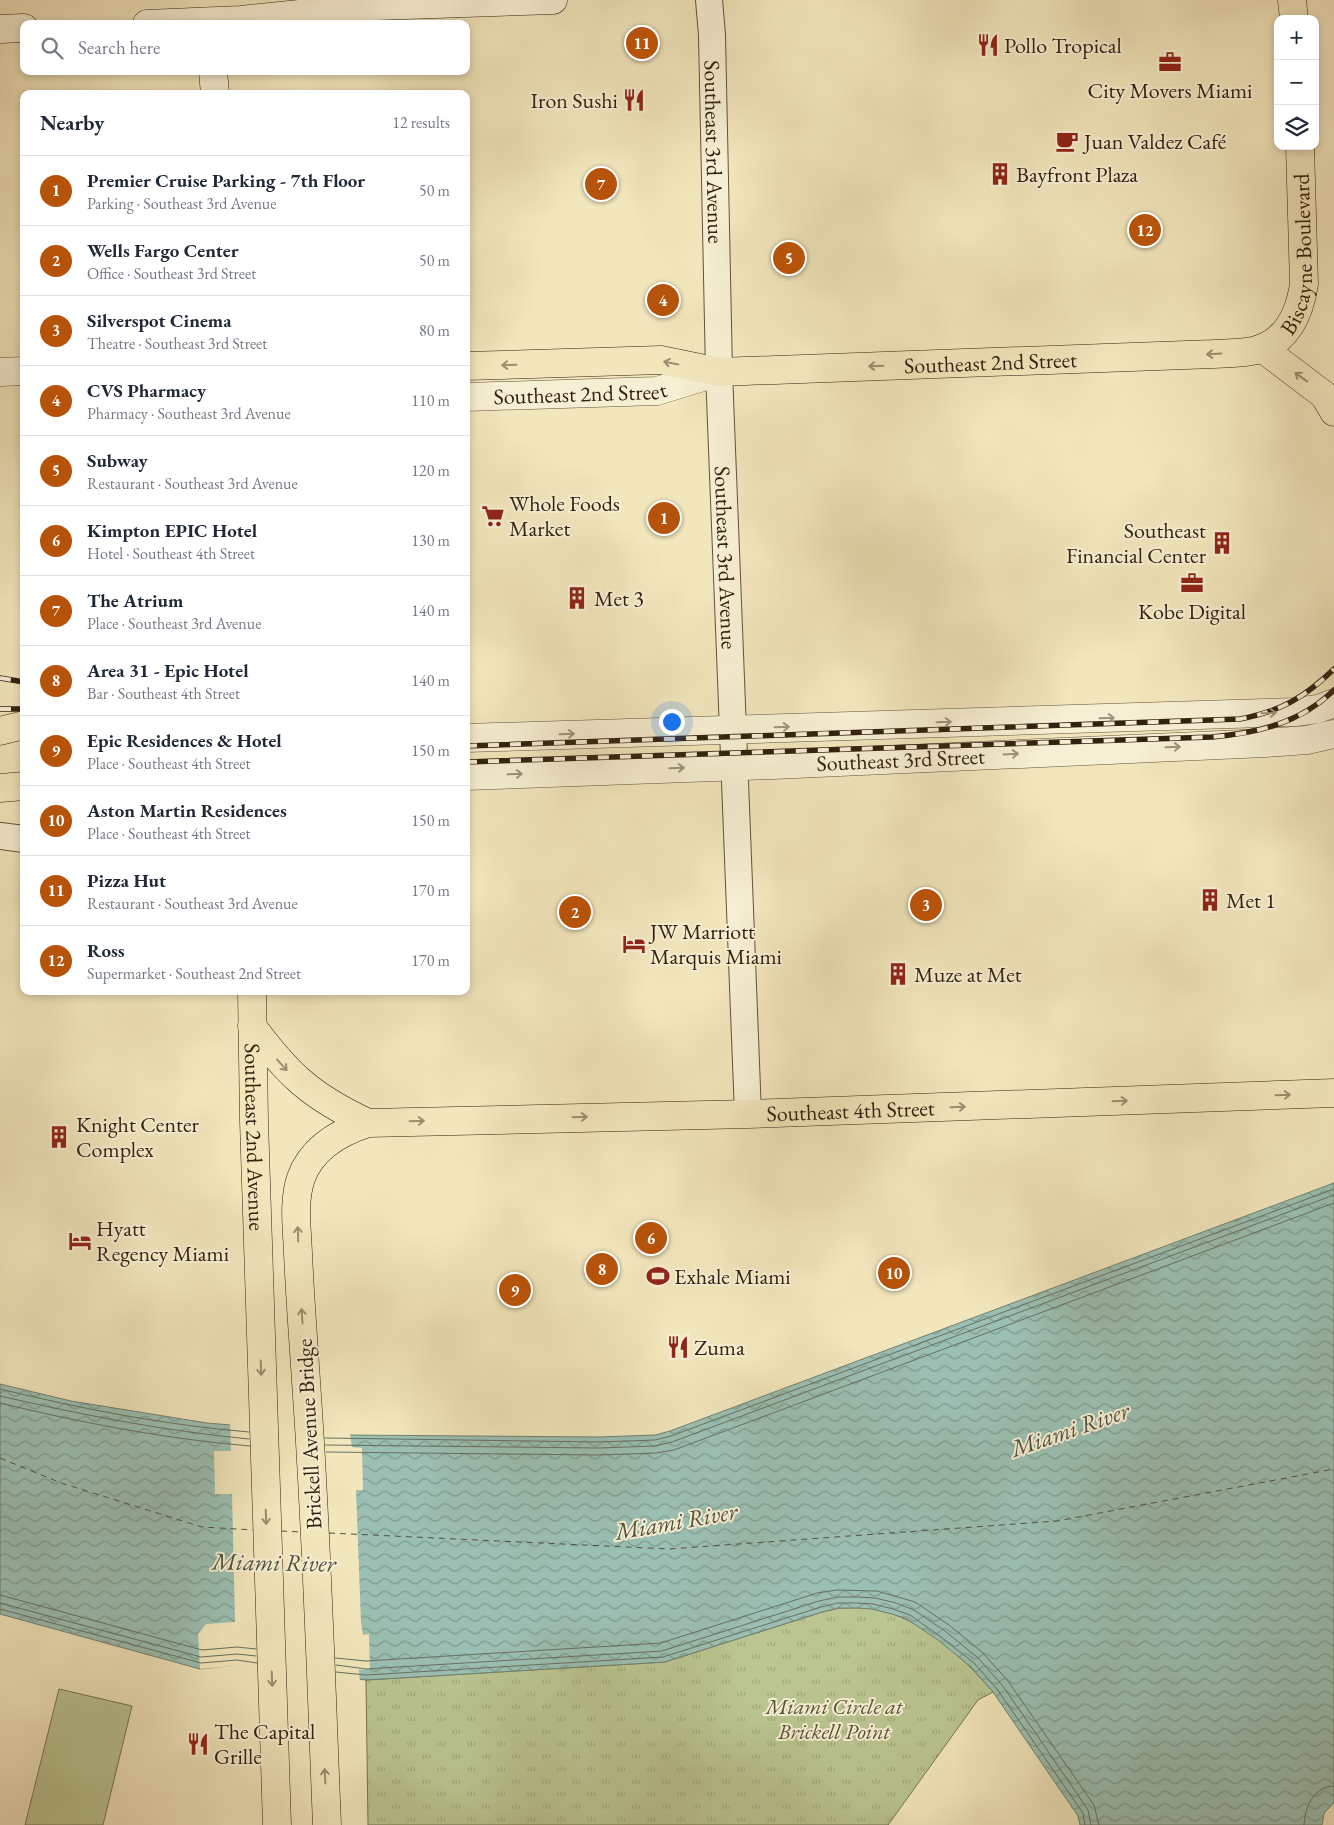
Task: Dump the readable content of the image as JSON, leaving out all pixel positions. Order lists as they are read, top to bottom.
{
  "streets": {
    "main road": [
      "Biscayne Boulevard",
      "Southeast 2nd Street",
      "Southeast 4th Street",
      "Southeast 2nd Avenue",
      "Brickell Avenue Bridge"
    ],
    "street": ["Southeast 3rd Avenue", "Southeast 3rd Street"]
  },
  "crossings": [
    ["Southeast 3rd Avenue", "Southeast 2nd Street"],
    ["Southeast 3rd Avenue", "Southeast 3rd Street"],
    ["Southeast 3rd Avenue", "Southeast 4th Street"],
    ["Biscayne Boulevard", "Southeast 2nd Street"],
    ["Southeast 4th Street", "Southeast 2nd Avenue"],
    ["Southeast 2nd Avenue", "Brickell Avenue Bridge"]
  ],
  "one_way": ["Southeast 2nd Street", "Southeast 3rd Street", "Southeast 4th Street"],
  "water": ["Miami River"],
  "parks": ["Miami Circle at Brickell Point"],
  "places": {
    "restaurant": [
      "Pollo Tropical",
      "Iron Sushi",
      "Zuma",
      "The Capital Grille"
    ],
    "office": ["City Movers Miami", "Kobe Digital"],
    "cafe": ["Juan Valdez Café"],
    "building": [
      "Bayfront Plaza",
      "Southeast Financial Center",
      "Met 3",
      "Met 1",
      "Muze at Met",
      "Knight Center Complex"
    ],
    "supermarket": ["Whole Foods Market"],
    "hotel": ["JW Marriott Marquis Miami", "Hyatt Regency Miami"],
    "sports": ["Exhale Miami"]
  },
  "page": {
    "map_buttons": ["+", "−"],
    "search": "Search here",
    "pins": [
      "11",
      "7",
      "12",
      "5",
      "4",
      "1",
      "3",
      "2",
      "6",
      "8",
      "10",
      "9"
    ],
    "heading": ["Nearby", "12 results"],
    "list": [
      {
        "mark": "1",
        "name": "Premier Cruise Parking - 7th Floor",
        "note": "Parking · Southeast 3rd Avenue",
        "value": "50 m"
      },
      {
        "mark": "2",
        "name": "Wells Fargo Center",
        "note": "Office · Southeast 3rd Street",
        "value": "50 m"
      },
      {
        "mark": "3",
        "name": "Silverspot Cinema",
        "note": "Theatre · Southeast 3rd Street",
        "value": "80 m"
      },
      {
        "mark": "4",
        "name": "CVS Pharmacy",
        "note": "Pharmacy · Southeast 3rd Avenue",
        "value": "110 m"
      },
      {
        "mark": "5",
        "name": "Subway",
        "note": "Restaurant · Southeast 3rd Avenue",
        "value": "120 m"
      },
      {
        "mark": "6",
        "name": "Kimpton EPIC Hotel",
        "note": "Hotel · Southeast 4th Street",
        "value": "130 m"
      },
      {
        "mark": "7",
        "name": "The Atrium",
        "note": "Place · Southeast 3rd Avenue",
        "value": "140 m"
      },
      {
        "mark": "8",
        "name": "Area 31 - Epic Hotel",
        "note": "Bar · Southeast 4th Street",
        "value": "140 m"
      },
      {
        "mark": "9",
        "name": "Epic Residences & Hotel",
        "note": "Place · Southeast 4th Street",
        "value": "150 m"
      },
      {
        "mark": "10",
        "name": "Aston Martin Residences",
        "note": "Place · Southeast 4th Street",
        "value": "150 m"
      },
      {
        "mark": "11",
        "name": "Pizza Hut",
        "note": "Restaurant · Southeast 3rd Avenue",
        "value": "170 m"
      },
      {
        "mark": "12",
        "name": "Ross",
        "note": "Supermarket · Southeast 2nd Street",
        "value": "170 m"
      }
    ]
  }
}
